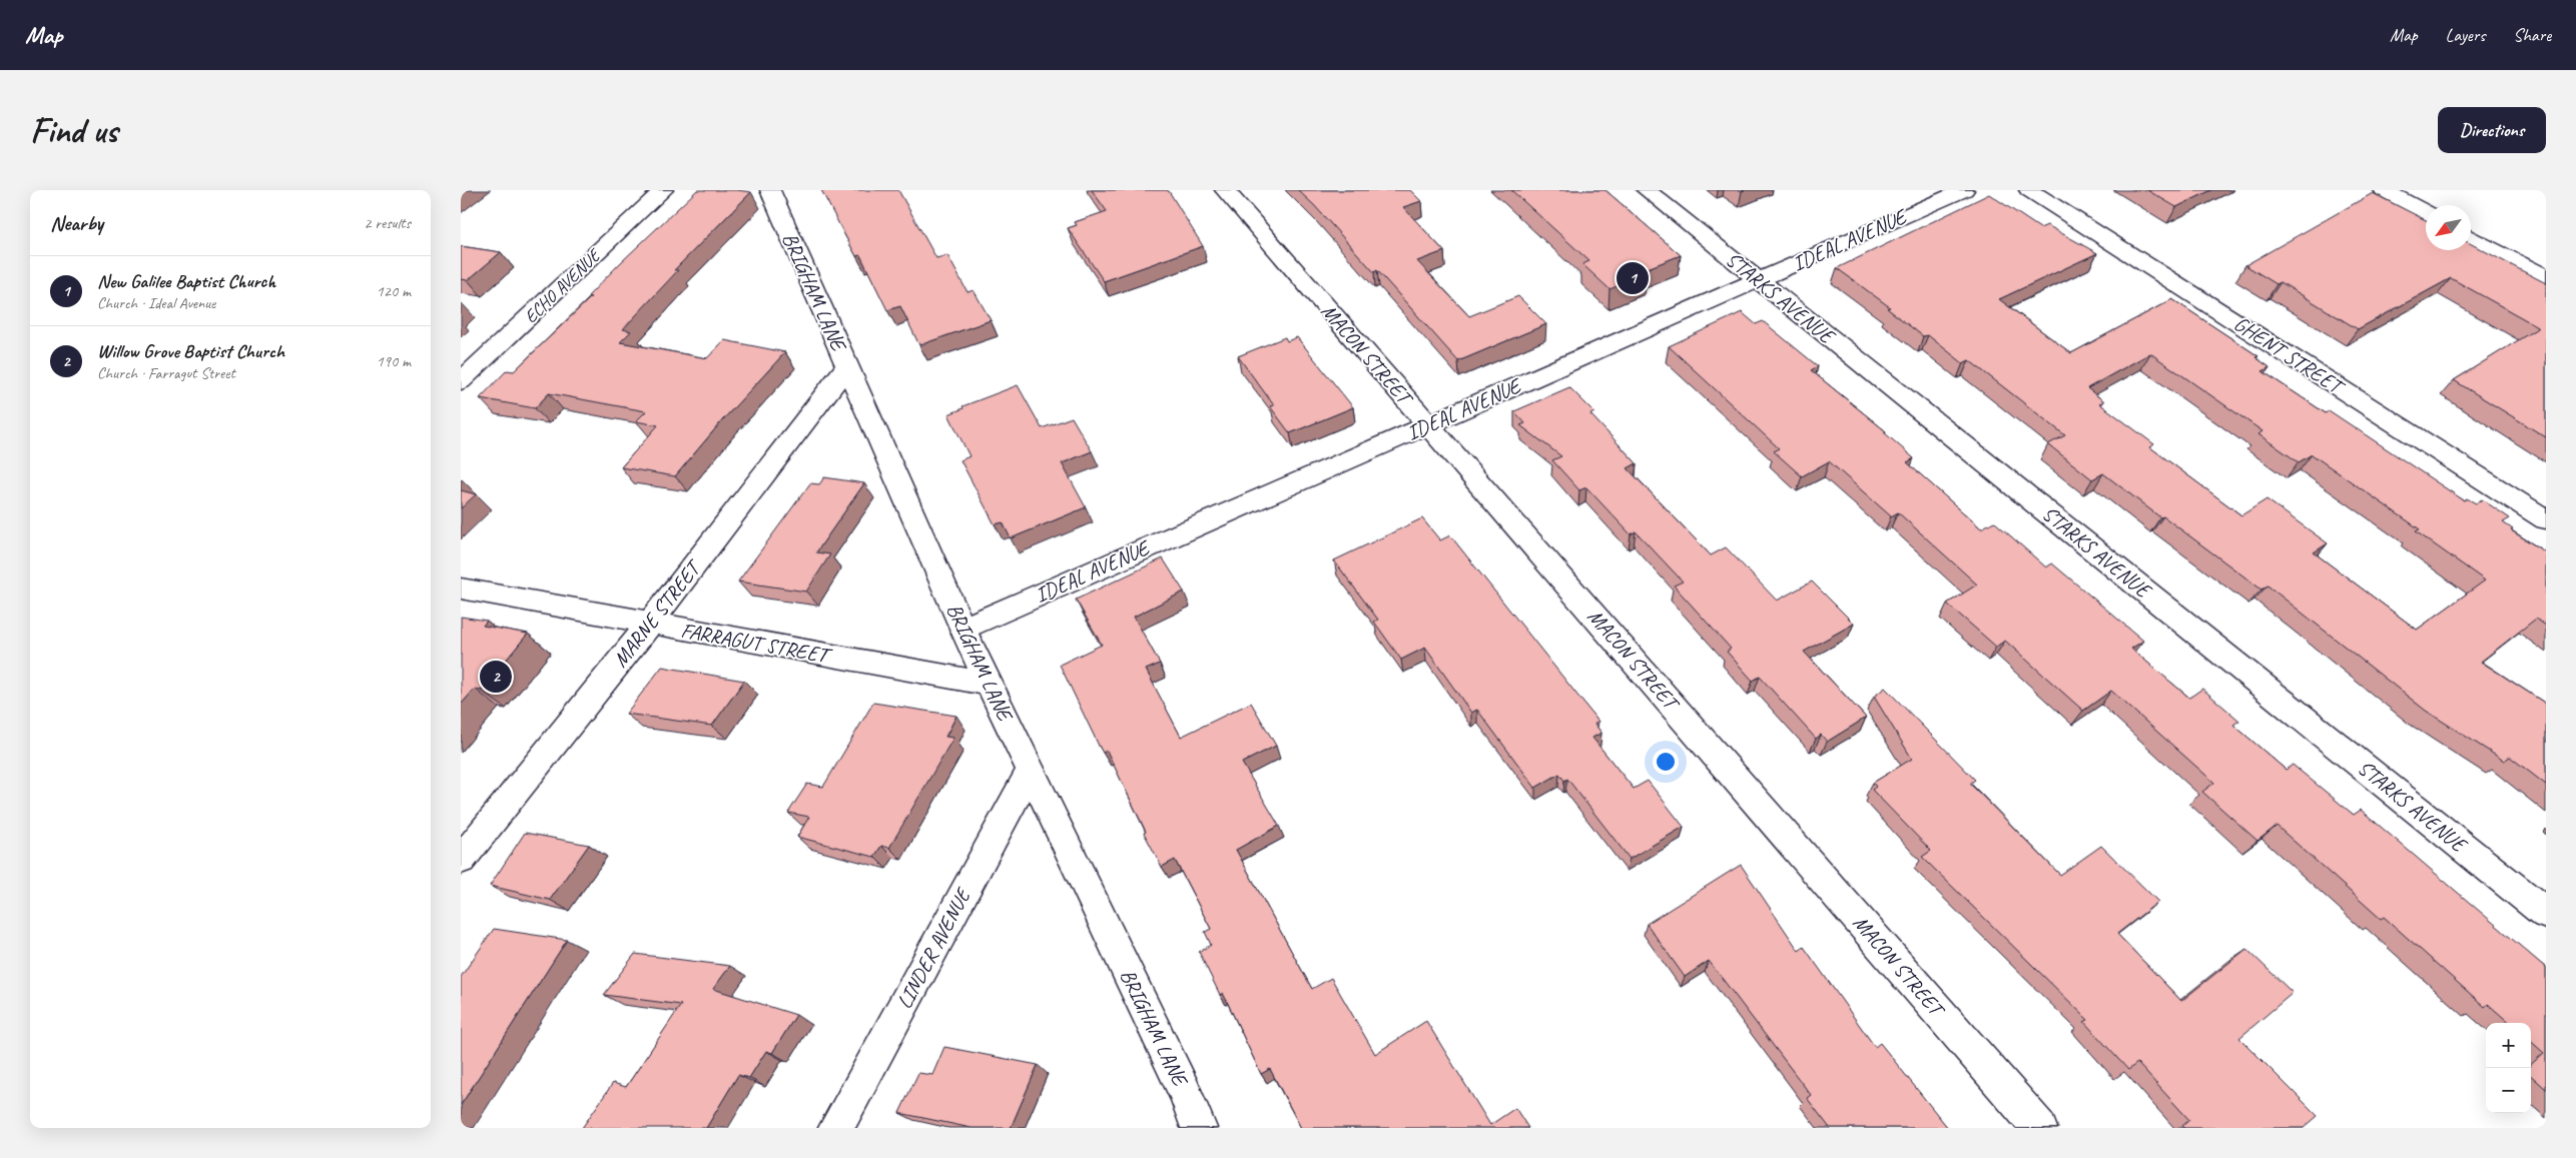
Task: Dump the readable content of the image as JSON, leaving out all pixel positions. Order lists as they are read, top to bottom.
{
  "streets": {
    "street": [
      "IDEAL AVENUE",
      "ECHO AVENUE",
      "BRIGHAM LANE",
      "STARKS AVENUE",
      "MACON STREET",
      "GHENT STREET",
      "MARNE STREET",
      "FARRAGUT STREET",
      "LINDER AVENUE"
    ]
  },
  "crossings": [
    ["IDEAL AVENUE", "BRIGHAM LANE"],
    ["IDEAL AVENUE", "STARKS AVENUE"],
    ["IDEAL AVENUE", "MACON STREET"],
    ["BRIGHAM LANE", "MARNE STREET"],
    ["BRIGHAM LANE", "FARRAGUT STREET"],
    ["BRIGHAM LANE", "LINDER AVENUE"],
    ["MARNE STREET", "FARRAGUT STREET"]
  ],
  "north": "bottom left",
  "page": {
    "header": "Map",
    "nav": ["Map", "Layers", "Share"],
    "buttons": "Directions",
    "title": "Find us",
    "heading": ["Nearby", "2 results"],
    "list": [
      {
        "mark": "1",
        "name": "New Galilee Baptist Church",
        "note": "Church · Ideal Avenue",
        "value": "120 m"
      },
      {
        "mark": "2",
        "name": "Willow Grove Baptist Church",
        "note": "Church · Farragut Street",
        "value": "190 m"
      }
    ],
    "pins": ["1", "2"],
    "map_buttons": ["+", "−"]
  }
}
